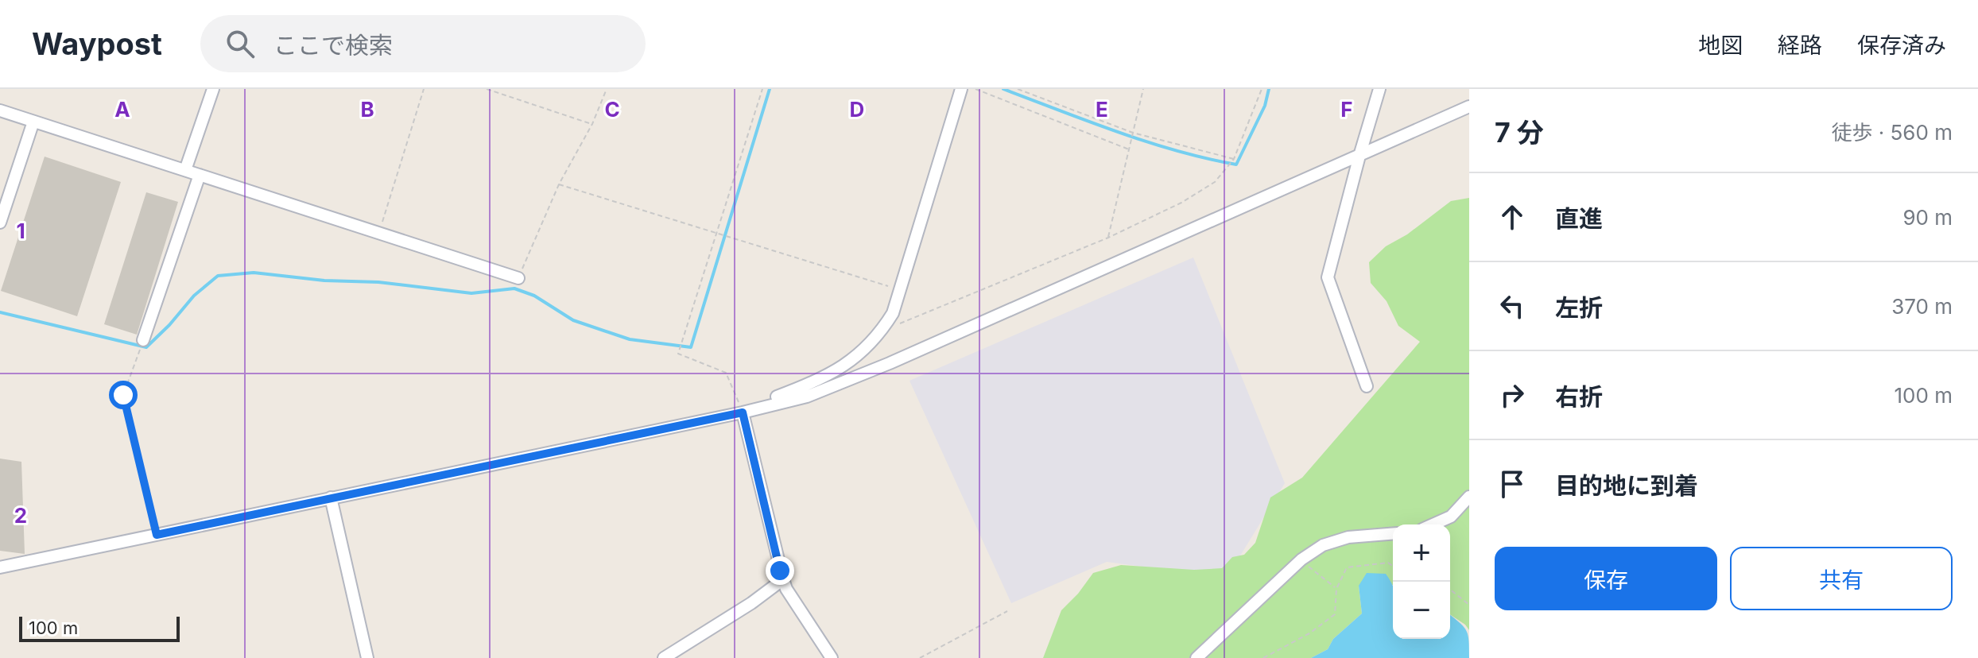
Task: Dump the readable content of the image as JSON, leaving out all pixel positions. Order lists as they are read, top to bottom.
{
  "scale_bar": "100 m",
  "page": {
    "header": "Waypost",
    "search": "ここで検索",
    "nav": ["地図", "経路", "保存済み"],
    "heading": ["7 分", "徒歩 · 560 m"],
    "list": [
      ["直進", "90 m"],
      ["左折", "370 m"],
      ["右折", "100 m"],
      "目的地に到着"
    ],
    "map_buttons": ["+", "−"],
    "buttons": ["保存", "共有"],
    "scale": "100 m"
  },
  "grid": {
    "columns": [
      "A",
      "B",
      "C",
      "D",
      "E",
      "F"
    ],
    "rows": ["1", "2"]
  }
}
